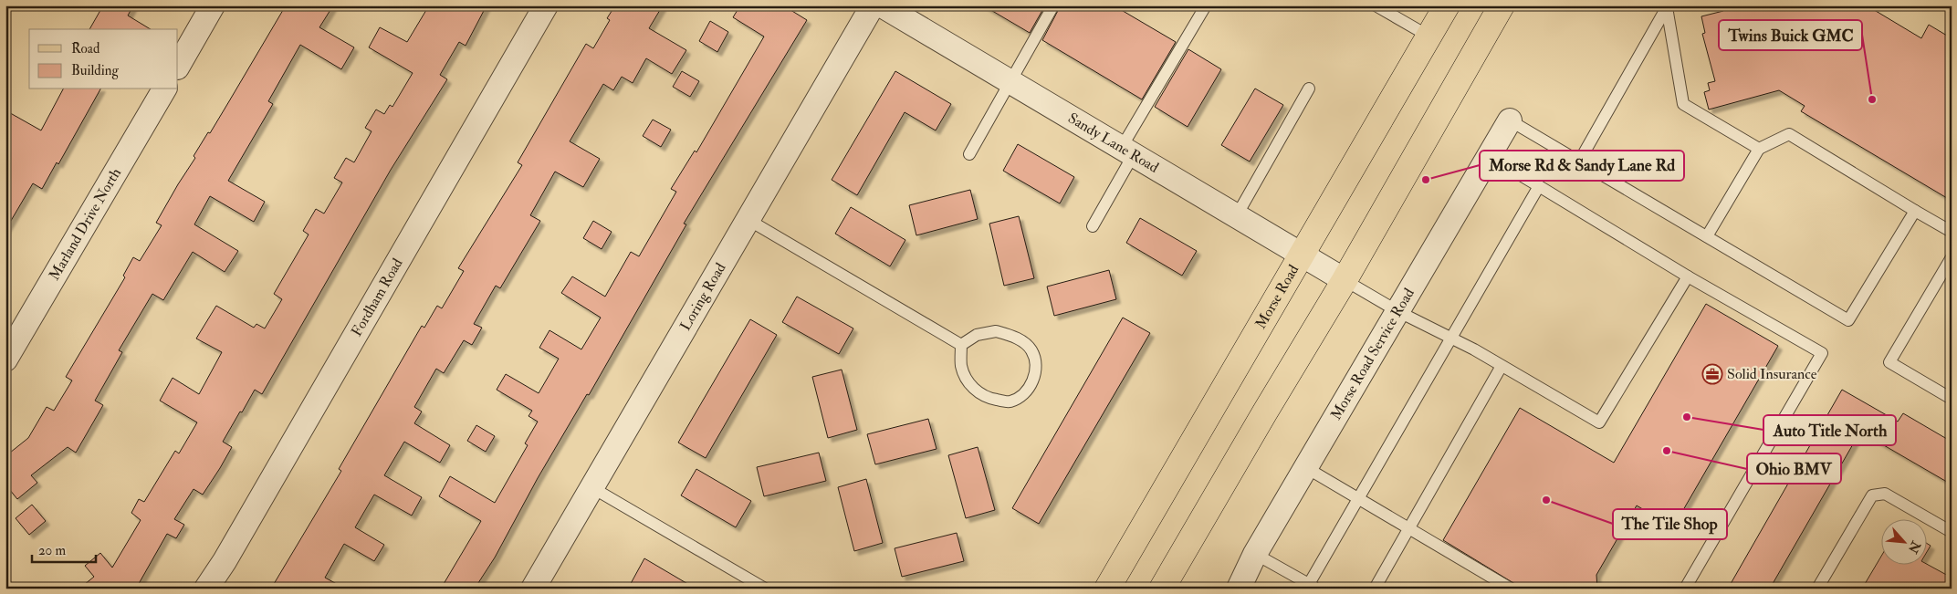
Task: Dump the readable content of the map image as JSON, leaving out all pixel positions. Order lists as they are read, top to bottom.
{
  "streets": {
    "main road": ["Morse Road"],
    "street": [
      "Sandy Lane Road",
      "Marland Drive North",
      "Fordham Road",
      "Loring Road",
      "Morse Road Service Road"
    ]
  },
  "crossings": [
    ["Sandy Lane Road", "Morse Road"]
  ],
  "places": {
    "other": [
      "Twins Buick GMC",
      "Morse Rd & Sandy Lane Rd",
      "Auto Title North",
      "Ohio BMV",
      "The Tile Shop"
    ],
    "office": ["Solid Insurance"]
  },
  "legend": ["Road", "Building"],
  "scale_bar": "20 m",
  "north": "bottom right"
}
